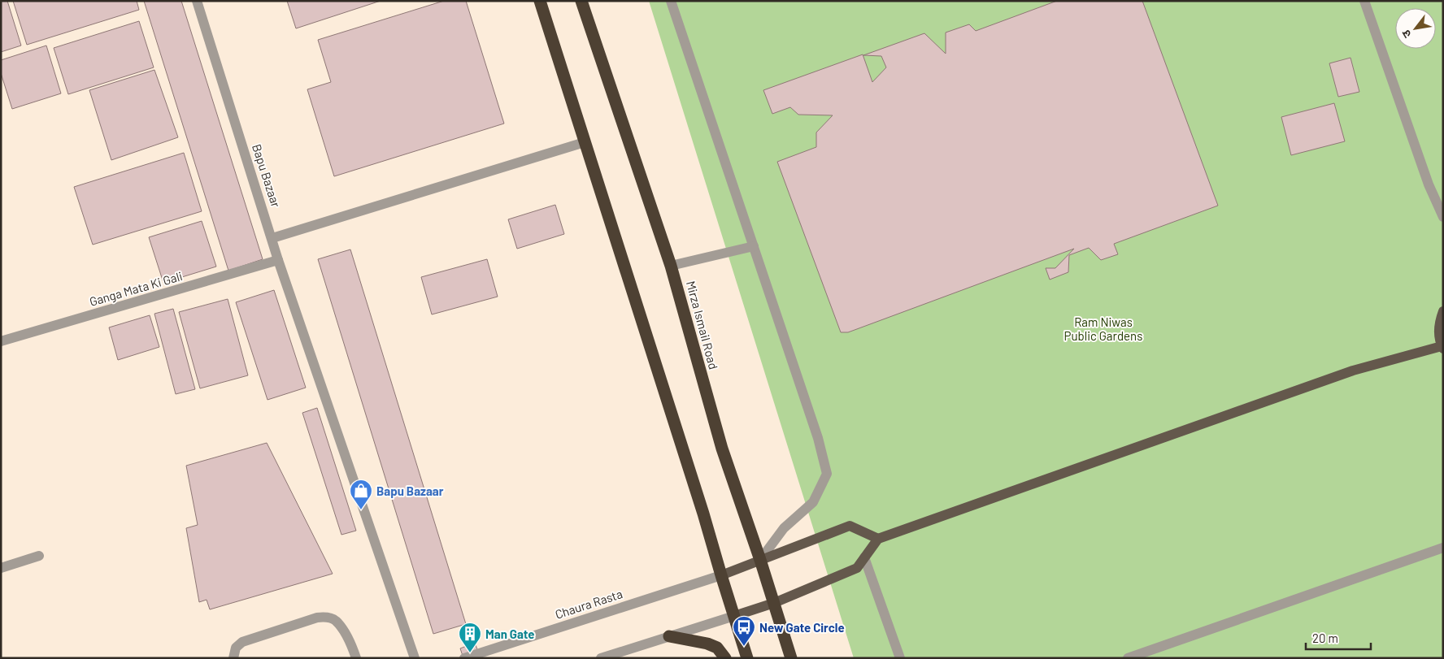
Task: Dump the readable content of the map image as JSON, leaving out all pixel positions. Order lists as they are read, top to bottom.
{
  "streets": {
    "highway": ["Mirza Ismail Road"],
    "street": ["Bapu Bazaar", "Ganga Mata Ki Gali", "Chaura Rasta"]
  },
  "crossings": [
    ["Bapu Bazaar", "Ganga Mata Ki Gali"]
  ],
  "parks": ["Ram Niwas Public Gardens"],
  "places": {
    "shop": ["Bapu Bazaar"],
    "bus stop": ["New Gate Circle"],
    "building": ["Man Gate"]
  },
  "scale_bar": "20 m",
  "north": "bottom left"
}
